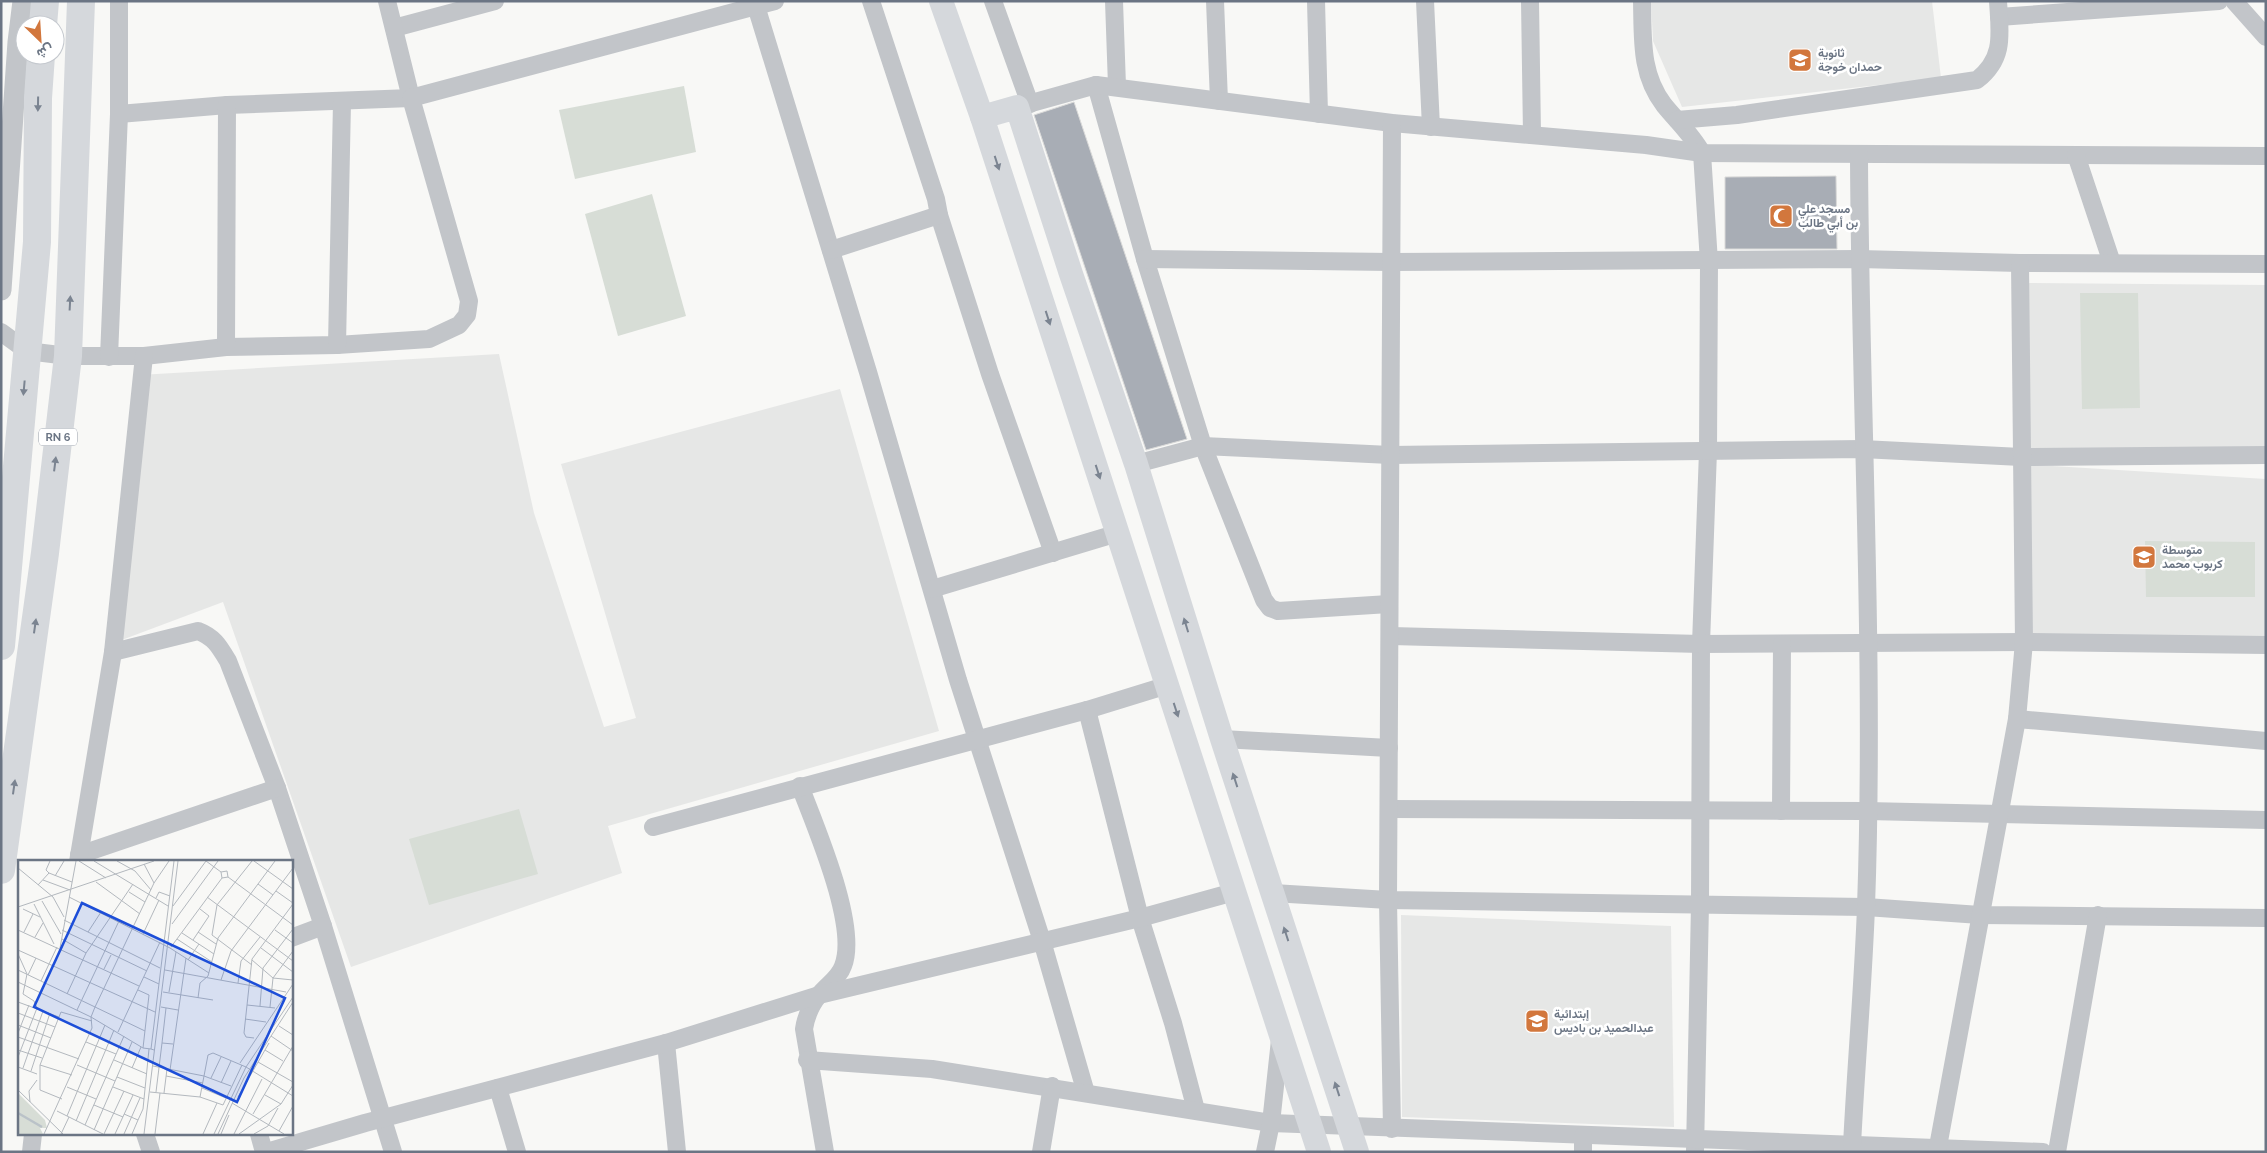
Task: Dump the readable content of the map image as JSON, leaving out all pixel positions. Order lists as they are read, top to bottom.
{
  "streets": {
    "main road": ["RN 6"]
  },
  "places": {
    "school or university": ["ثانوية حمدان خوجة", "متوسطة كربوب محمد", "إبتدائية عبدالحميد بن باديس"],
    "mosque": ["مسجد علي بن أبي طالب"]
  },
  "north": "bottom right"
}
